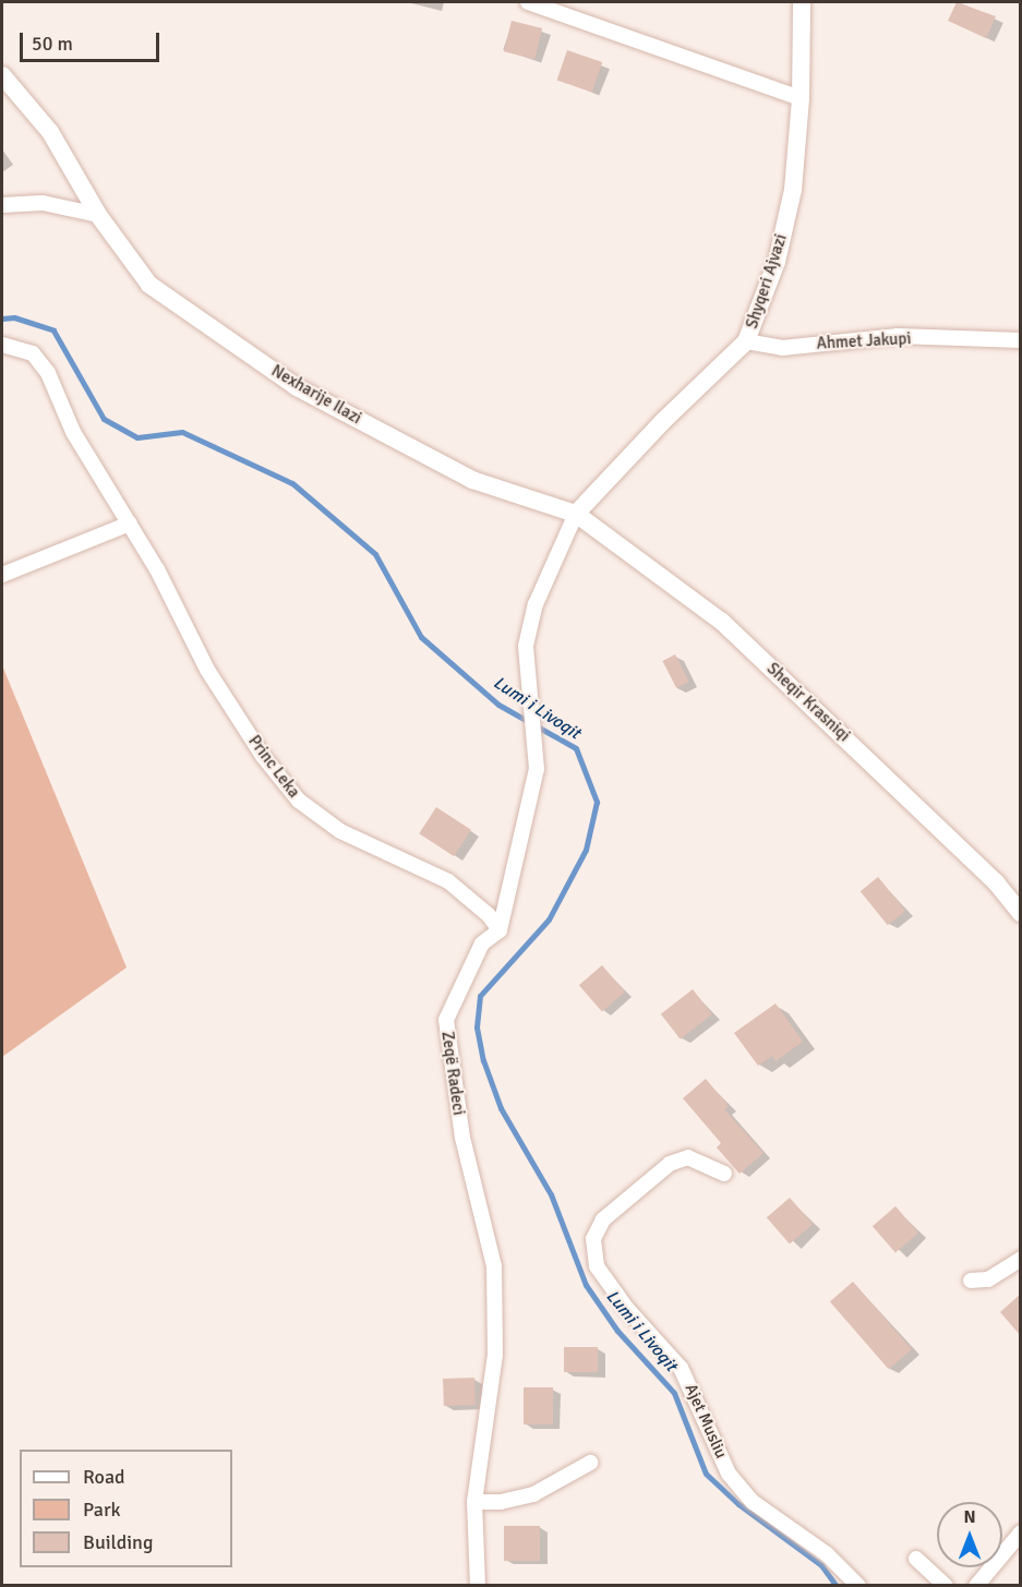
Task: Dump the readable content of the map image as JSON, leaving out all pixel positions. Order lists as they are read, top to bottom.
{
  "streets": {
    "street": [
      "Shyqeri Ajvazi",
      "Ahmet Jakupi",
      "Nexharije Ilazi",
      "Sheqir Krasniqi",
      "Princ Leka",
      "Zeqë Radeci",
      "Ajet Musliu"
    ]
  },
  "crossings": [
    ["Shyqeri Ajvazi", "Ahmet Jakupi"],
    ["Shyqeri Ajvazi", "Nexharije Ilazi"],
    ["Shyqeri Ajvazi", "Sheqir Krasniqi"],
    ["Nexharije Ilazi", "Sheqir Krasniqi"],
    ["Princ Leka", "Zeqë Radeci"]
  ],
  "water": ["Lumi i Livoqit"],
  "legend": ["Road", "Park", "Building"],
  "scale_bar": "50 m",
  "north": "top"
}
